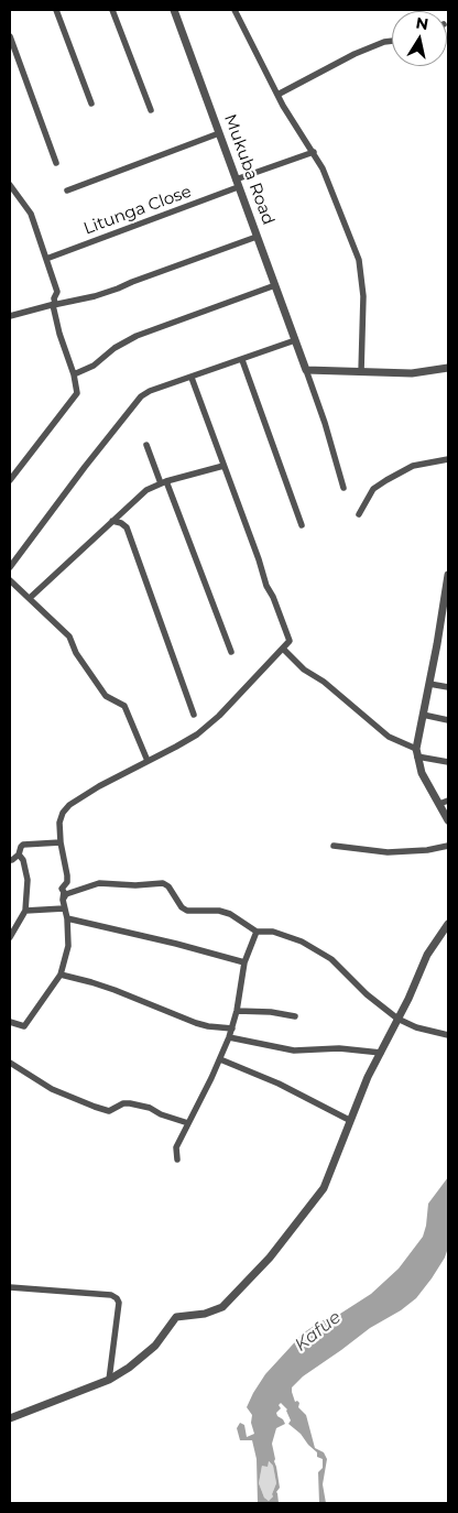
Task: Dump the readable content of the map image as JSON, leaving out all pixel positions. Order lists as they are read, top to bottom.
{
  "streets": {
    "street": ["Mukuba Road", "Litunga Close"]
  },
  "crossings": [
    ["Mukuba Road", "Litunga Close"]
  ],
  "water": ["Kafue"],
  "north": "top"
}
